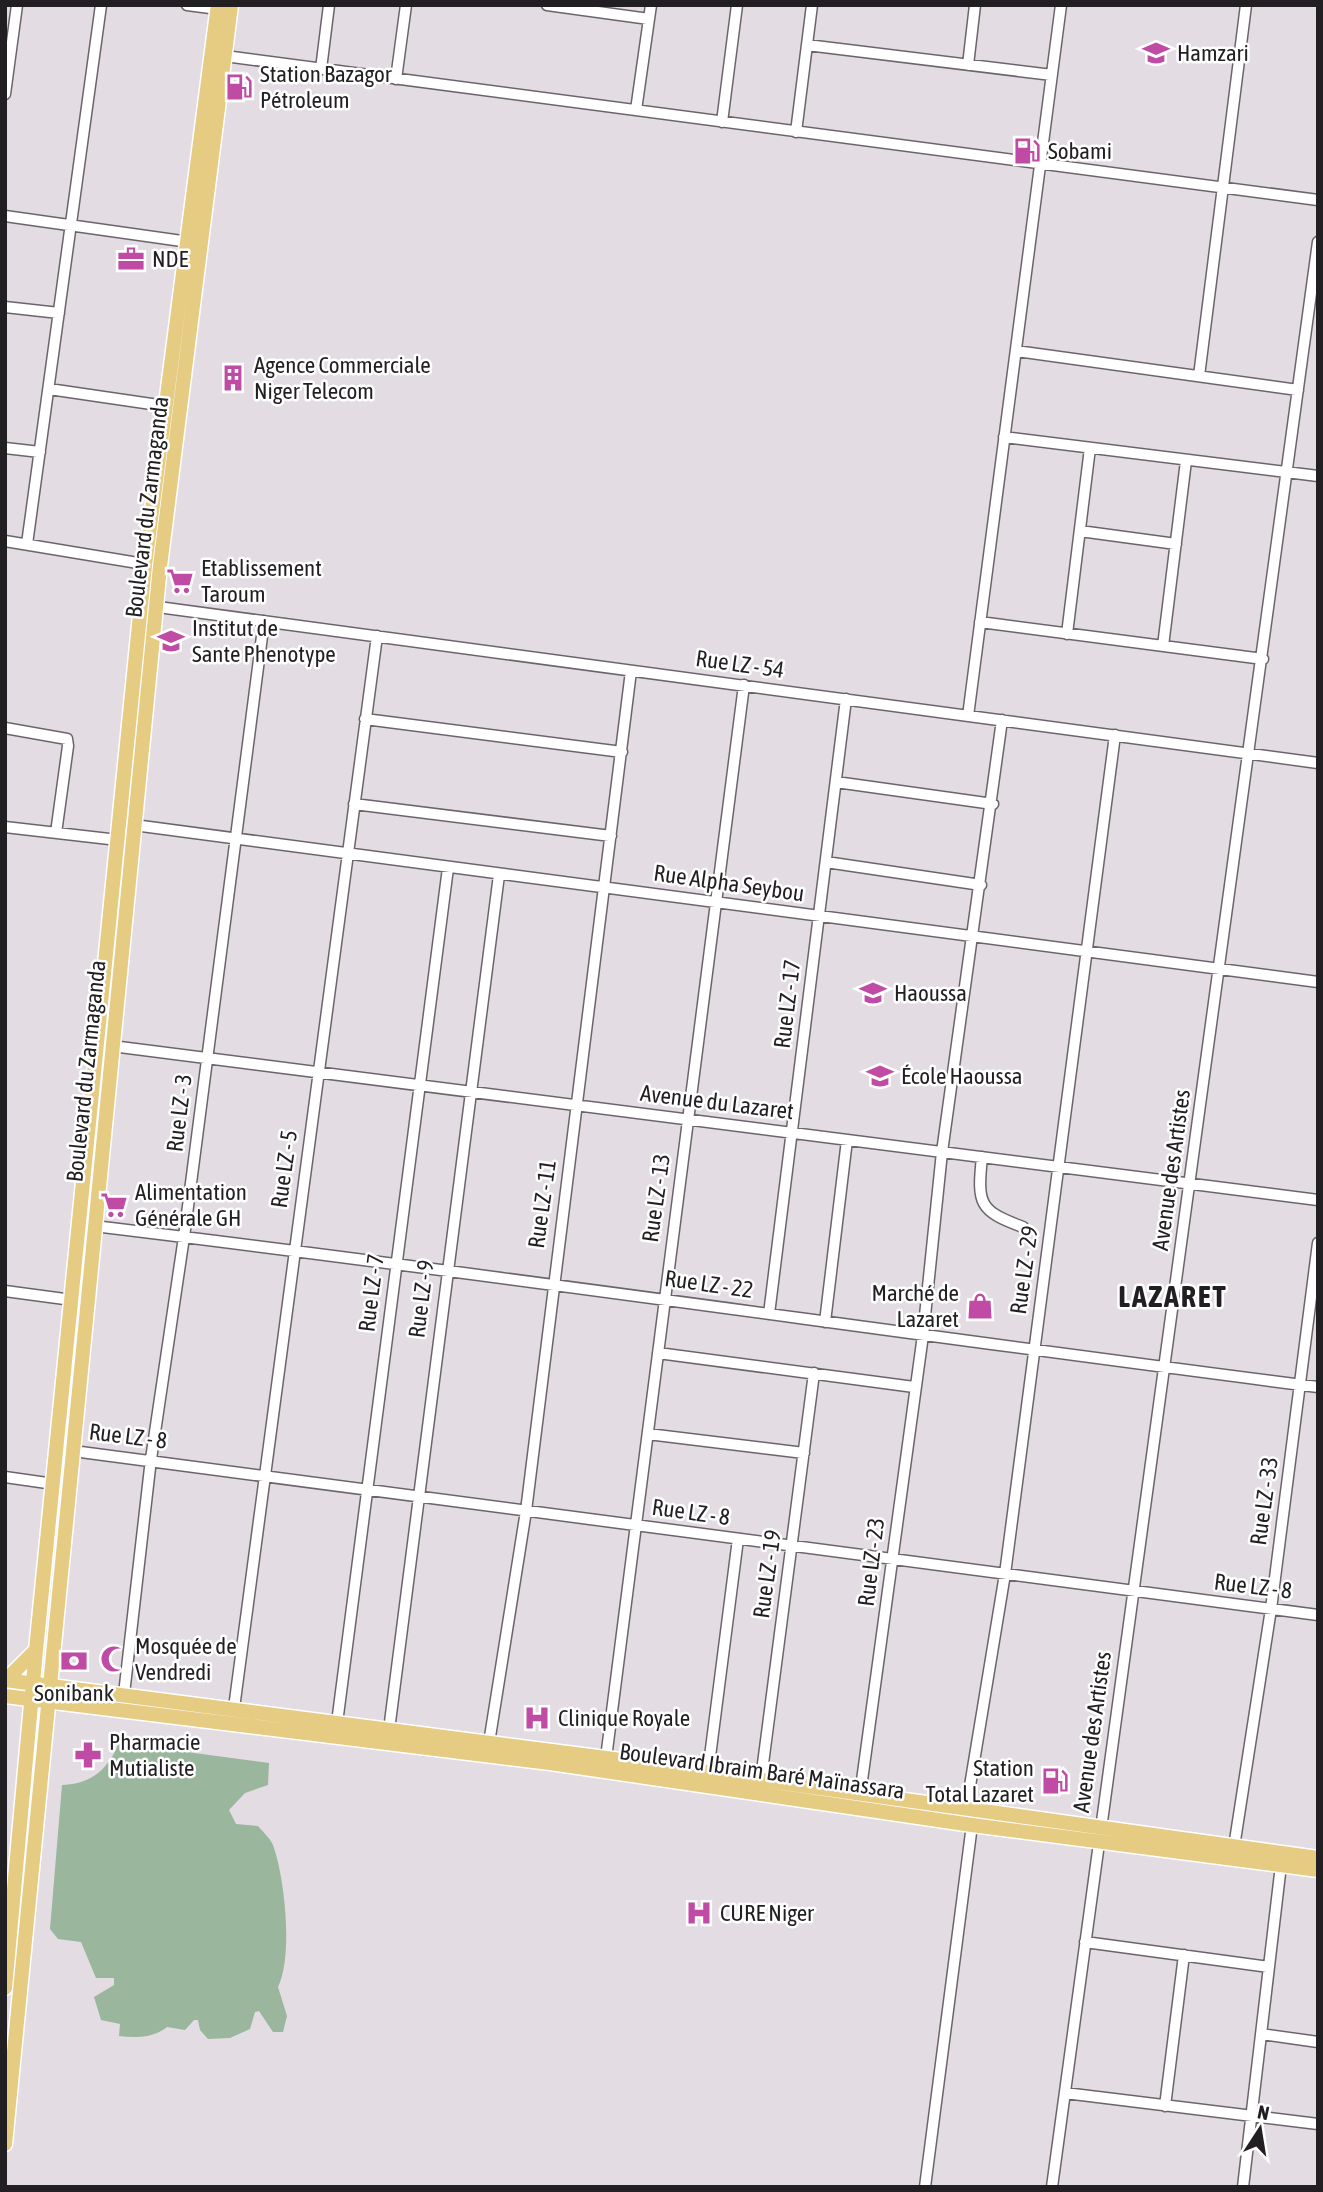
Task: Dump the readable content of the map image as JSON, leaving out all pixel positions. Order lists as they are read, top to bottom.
{
  "streets": {
    "main road": ["Boulevard du Zarmaganda", "Boulevard Ibraim Baré Maïnassara"],
    "street": [
      "Rue LZ - 54",
      "Rue Alpha Seybou",
      "Rue LZ - 17",
      "Avenue du Lazaret",
      "Rue LZ - 3",
      "Rue LZ - 5",
      "Avenue des Artistes",
      "Rue LZ - 13",
      "Rue LZ - 11",
      "Rue LZ - 29",
      "Rue LZ - 22",
      "Rue LZ - 7",
      "Rue LZ - 9",
      "Rue LZ - 8",
      "Rue LZ - 33",
      "Rue LZ - 23",
      "Rue LZ - 19"
    ]
  },
  "crossings": [
    ["Boulevard du Zarmaganda", "Rue LZ - 54"],
    ["Boulevard du Zarmaganda", "Rue Alpha Seybou"],
    ["Boulevard du Zarmaganda", "Avenue du Lazaret"],
    ["Boulevard du Zarmaganda", "Rue LZ - 22"],
    ["Boulevard du Zarmaganda", "Rue LZ - 8"],
    ["Boulevard du Zarmaganda", "Boulevard Ibraim Baré Maïnassara"],
    ["Rue LZ - 54", "Rue LZ - 17"],
    ["Rue LZ - 54", "Rue LZ - 3"],
    ["Rue LZ - 54", "Rue LZ - 5"],
    ["Rue LZ - 54", "Avenue des Artistes"],
    ["Rue LZ - 54", "Rue LZ - 13"],
    ["Rue LZ - 54", "Rue LZ - 11"],
    ["Rue LZ - 54", "Rue LZ - 29"],
    ["Rue LZ - 54", "Rue LZ - 23"],
    ["Rue Alpha Seybou", "Rue LZ - 17"],
    ["Rue Alpha Seybou", "Rue LZ - 3"],
    ["Rue Alpha Seybou", "Rue LZ - 5"],
    ["Rue Alpha Seybou", "Avenue des Artistes"],
    ["Rue Alpha Seybou", "Rue LZ - 13"],
    ["Rue Alpha Seybou", "Rue LZ - 11"],
    ["Rue Alpha Seybou", "Rue LZ - 29"],
    ["Rue Alpha Seybou", "Rue LZ - 7"],
    ["Rue Alpha Seybou", "Rue LZ - 9"],
    ["Rue Alpha Seybou", "Rue LZ - 23"],
    ["Rue LZ - 17", "Avenue du Lazaret"],
    ["Rue LZ - 17", "Rue LZ - 22"],
    ["Avenue du Lazaret", "Rue LZ - 3"],
    ["Avenue du Lazaret", "Rue LZ - 5"],
    ["Avenue du Lazaret", "Avenue des Artistes"],
    ["Avenue du Lazaret", "Rue LZ - 13"],
    ["Avenue du Lazaret", "Rue LZ - 11"],
    ["Avenue du Lazaret", "Rue LZ - 29"],
    ["Avenue du Lazaret", "Rue LZ - 7"],
    ["Avenue du Lazaret", "Rue LZ - 9"],
    ["Avenue du Lazaret", "Rue LZ - 23"],
    ["Rue LZ - 3", "Rue LZ - 22"],
    ["Rue LZ - 3", "Rue LZ - 8"],
    ["Rue LZ - 3", "Boulevard Ibraim Baré Maïnassara"],
    ["Rue LZ - 5", "Rue LZ - 22"],
    ["Rue LZ - 5", "Rue LZ - 8"],
    ["Rue LZ - 5", "Boulevard Ibraim Baré Maïnassara"],
    ["Avenue des Artistes", "Rue LZ - 22"],
    ["Avenue des Artistes", "Rue LZ - 8"],
    ["Avenue des Artistes", "Boulevard Ibraim Baré Maïnassara"],
    ["Rue LZ - 13", "Rue LZ - 22"],
    ["Rue LZ - 13", "Rue LZ - 8"],
    ["Rue LZ - 13", "Boulevard Ibraim Baré Maïnassara"],
    ["Rue LZ - 11", "Rue LZ - 22"],
    ["Rue LZ - 11", "Rue LZ - 8"],
    ["Rue LZ - 11", "Boulevard Ibraim Baré Maïnassara"],
    ["Rue LZ - 29", "Rue LZ - 22"],
    ["Rue LZ - 29", "Rue LZ - 8"],
    ["Rue LZ - 29", "Boulevard Ibraim Baré Maïnassara"],
    ["Rue LZ - 22", "Rue LZ - 7"],
    ["Rue LZ - 22", "Rue LZ - 9"],
    ["Rue LZ - 22", "Rue LZ - 33"],
    ["Rue LZ - 22", "Rue LZ - 23"],
    ["Rue LZ - 7", "Rue LZ - 8"],
    ["Rue LZ - 7", "Boulevard Ibraim Baré Maïnassara"],
    ["Rue LZ - 9", "Rue LZ - 8"],
    ["Rue LZ - 9", "Boulevard Ibraim Baré Maïnassara"],
    ["Rue LZ - 8", "Rue LZ - 33"],
    ["Rue LZ - 8", "Rue LZ - 23"],
    ["Rue LZ - 8", "Rue LZ - 19"],
    ["Rue LZ - 33", "Boulevard Ibraim Baré Maïnassara"],
    ["Rue LZ - 23", "Boulevard Ibraim Baré Maïnassara"],
    ["Rue LZ - 19", "Boulevard Ibraim Baré Maïnassara"]
  ],
  "districts": ["LAZARET"],
  "places": {
    "school or university": [
      "Hamzari",
      "Institut de Sante Phenotype",
      "Haoussa",
      "École Haoussa"
    ],
    "fuel station": ["Station Bazagor Pétroleum", "Sobami", "Station Total Lazaret"],
    "office": ["NDE"],
    "building": ["Agence Commerciale Niger Telecom"],
    "supermarket": ["Etablissement Taroum", "Alimentation Générale GH"],
    "shop": ["Marché de Lazaret"],
    "mosque": ["Mosquée de Vendredi"],
    "bank": ["Sonibank"],
    "hospital": ["Clinique Royale", "CURE Niger"],
    "pharmacy": ["Pharmacie Mutialiste"]
  },
  "north": "top"
}
